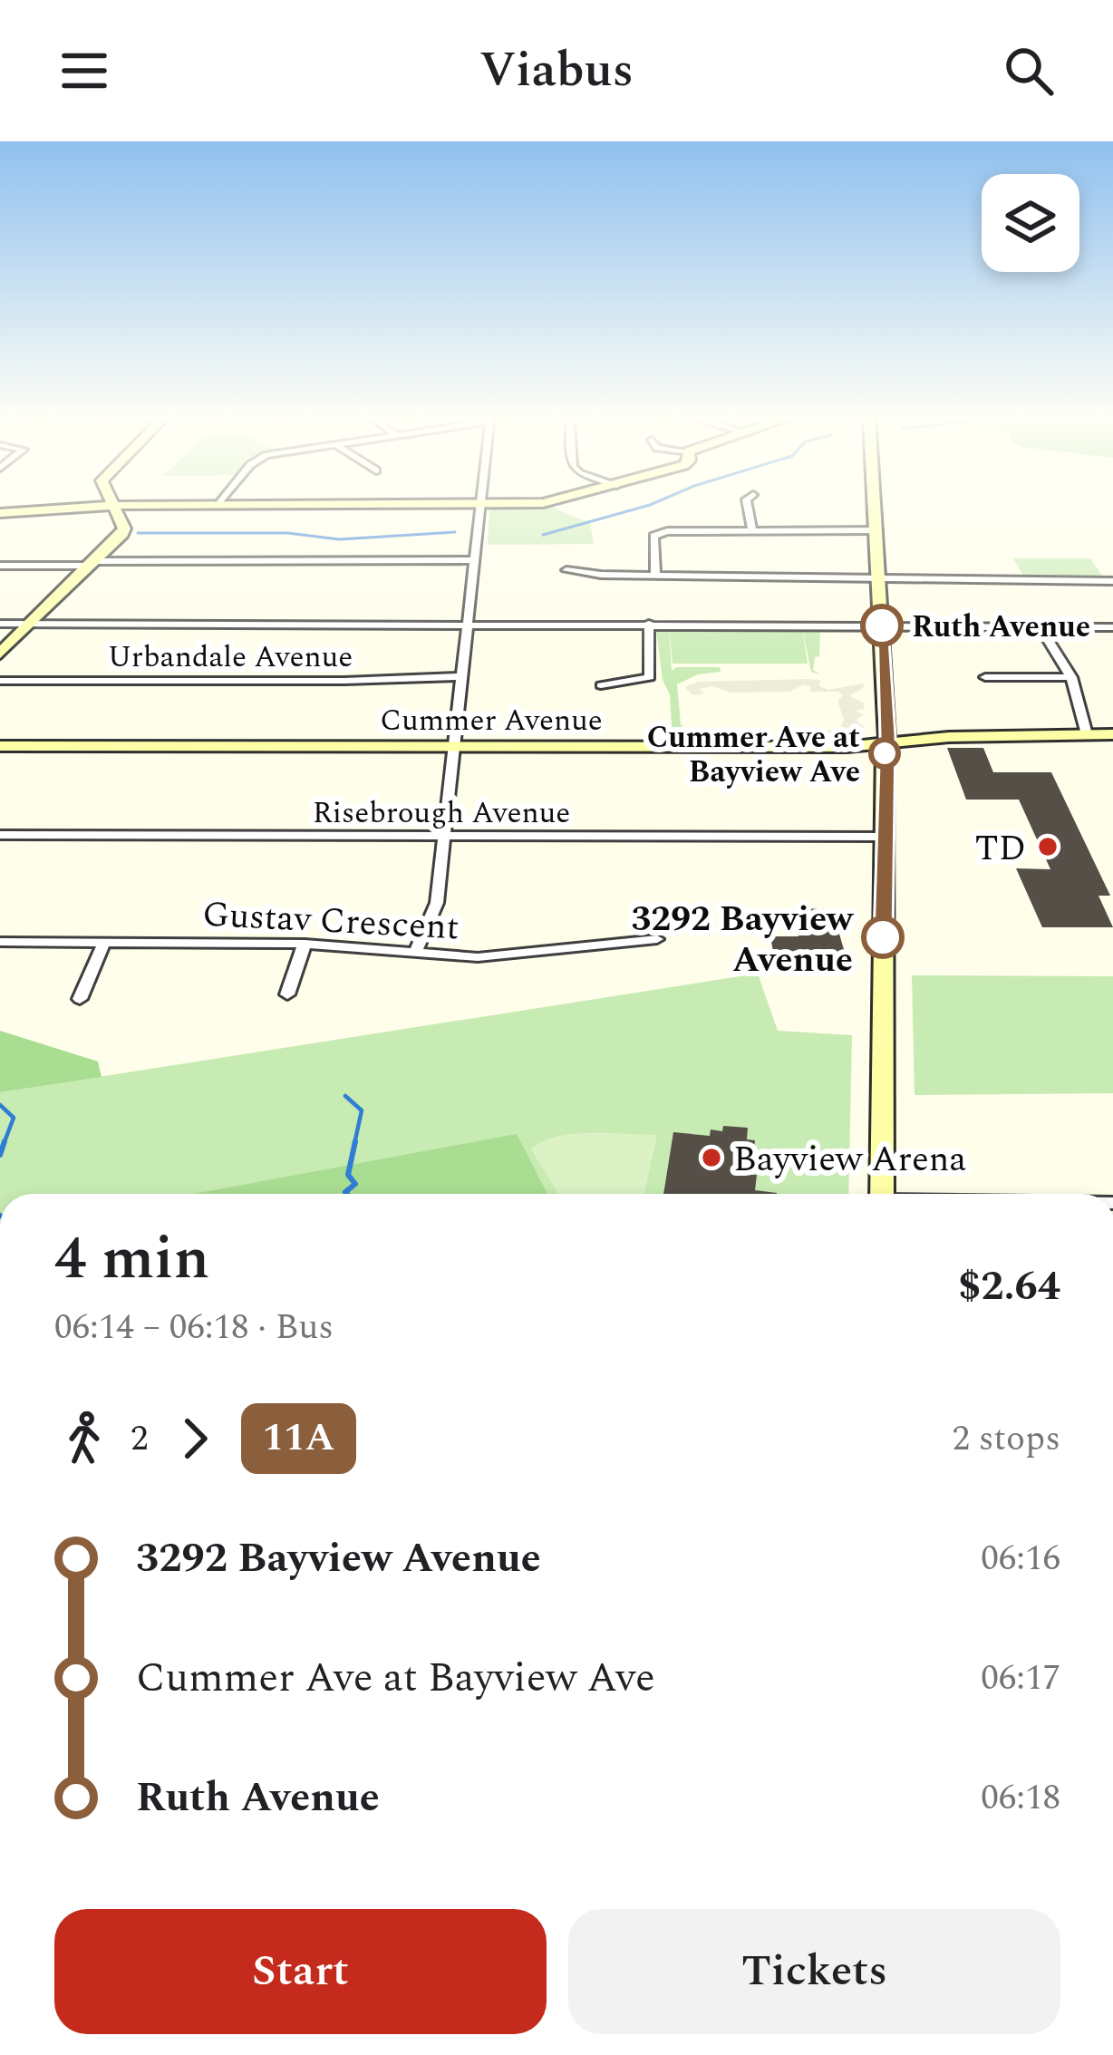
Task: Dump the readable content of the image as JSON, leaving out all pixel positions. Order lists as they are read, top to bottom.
{
  "streets": {
    "street": [
      "Urbandale Avenue",
      "Cummer Avenue",
      "Risebrough Avenue",
      "Gustav Crescent"
    ]
  },
  "places": [
    "Ruth Avenue",
    "Cummer Ave at Bayview Ave",
    "TD",
    "3292 Bayview Avenue",
    "Bayview Arena"
  ],
  "lines": ["bus line 11A"],
  "page": {
    "header": "Viabus",
    "heading": ["4 min", "06:14 – 06:18 · Bus", "$2.64"],
    "legs": ["2", "11A", "2 stops"],
    "list": [
      {
        "name": "3292 Bayview Avenue",
        "value": "06:16"
      },
      {
        "name": "Cummer Ave at Bayview Ave",
        "value": "06:17"
      },
      {
        "name": "Ruth Avenue",
        "value": "06:18"
      }
    ],
    "buttons": ["Start", "Tickets"]
  }
}
